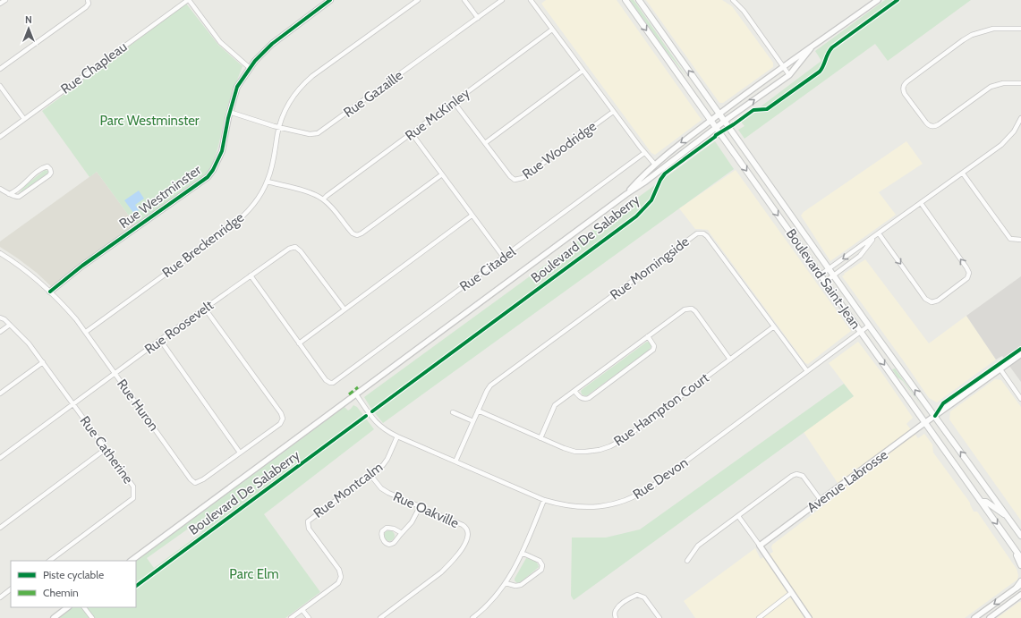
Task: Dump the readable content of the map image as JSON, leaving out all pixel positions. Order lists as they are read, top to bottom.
{
  "streets": {
    "main road": ["Boulevard Saint-Jean"],
    "street": [
      "Rue Chapleau",
      "Rue Gazaille",
      "Rue McKinley",
      "Rue Woodridge",
      "Rue Westminster",
      "Boulevard De Salaberry",
      "Rue Breckenridge",
      "Rue Morningside",
      "Rue Citadel",
      "Rue Roosevelt",
      "Rue Huron",
      "Rue Hampton Court",
      "Rue Catherine",
      "Rue Devon",
      "Avenue Labrosse",
      "Rue Montcalm",
      "Rue Oakville"
    ]
  },
  "crossings": [
    ["Rue Gazaille", "Rue Westminster"],
    ["Rue Gazaille", "Rue Breckenridge"],
    ["Rue McKinley", "Rue Woodridge"],
    ["Rue Westminster", "Rue Huron"],
    ["Boulevard De Salaberry", "Boulevard Saint-Jean"],
    ["Boulevard De Salaberry", "Rue Devon"],
    ["Rue Breckenridge", "Rue Huron"],
    ["Rue Morningside", "Rue Hampton Court"],
    ["Rue Morningside", "Rue Devon"],
    ["Boulevard Saint-Jean", "Rue Devon"],
    ["Boulevard Saint-Jean", "Avenue Labrosse"],
    ["Rue Roosevelt", "Rue Huron"],
    ["Rue Roosevelt", "Rue Catherine"],
    ["Rue Devon", "Rue Montcalm"],
    ["Rue Montcalm", "Rue Oakville"]
  ],
  "parks": ["Parc Westminster", "Parc Elm"],
  "legend": ["Piste cyclable", "Chemin"],
  "north": "top"
}
